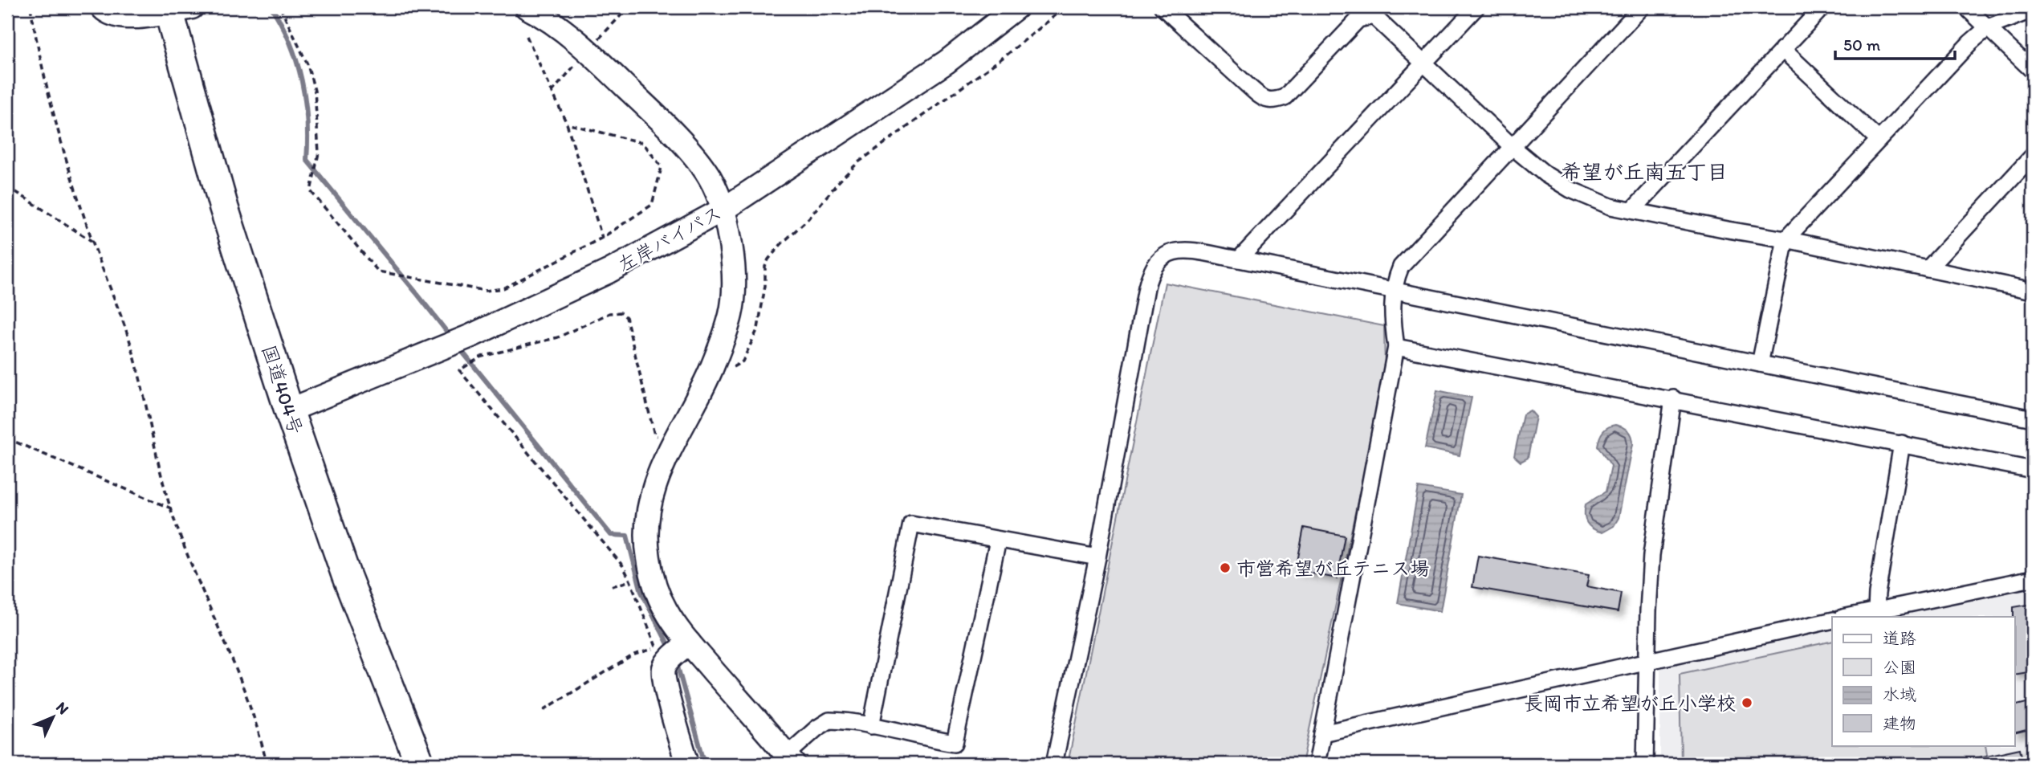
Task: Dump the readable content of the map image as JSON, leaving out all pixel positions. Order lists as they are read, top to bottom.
{
  "streets": {
    "highway": ["国道404号"],
    "street": ["左岸バイパス"]
  },
  "crossings": [
    ["左岸バイパス", "国道404号"]
  ],
  "districts": ["希望が丘南五丁目"],
  "places": ["市営希望が丘テニス場", "長岡市立希望が丘小学校"],
  "legend": [
    "道路",
    "公園",
    "水域",
    "建物"
  ],
  "scale_bar": "50 m",
  "north": "top right"
}
